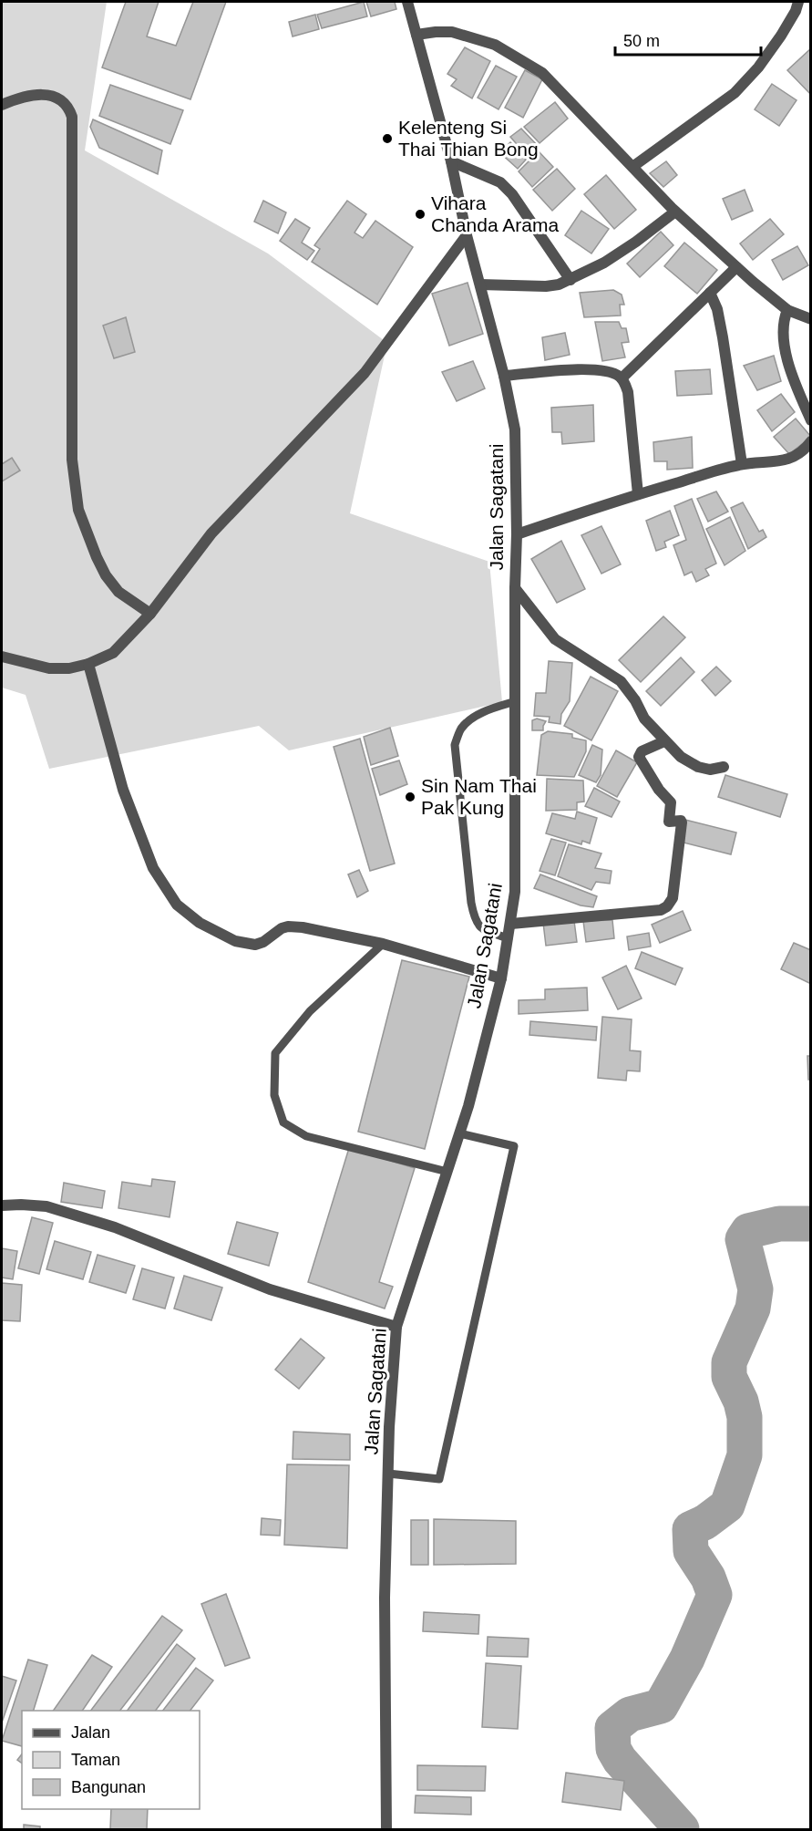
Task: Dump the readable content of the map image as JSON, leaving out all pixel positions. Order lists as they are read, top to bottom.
{
  "streets": {
    "street": ["Jalan Sagatani"]
  },
  "places": ["Kelenteng Si Thai Thian Bong", "Vihara Chanda Arama", "Sin Nam Thai Pak Kung"],
  "legend": ["Jalan", "Taman", "Bangunan"],
  "scale_bar": "50 m"
}
